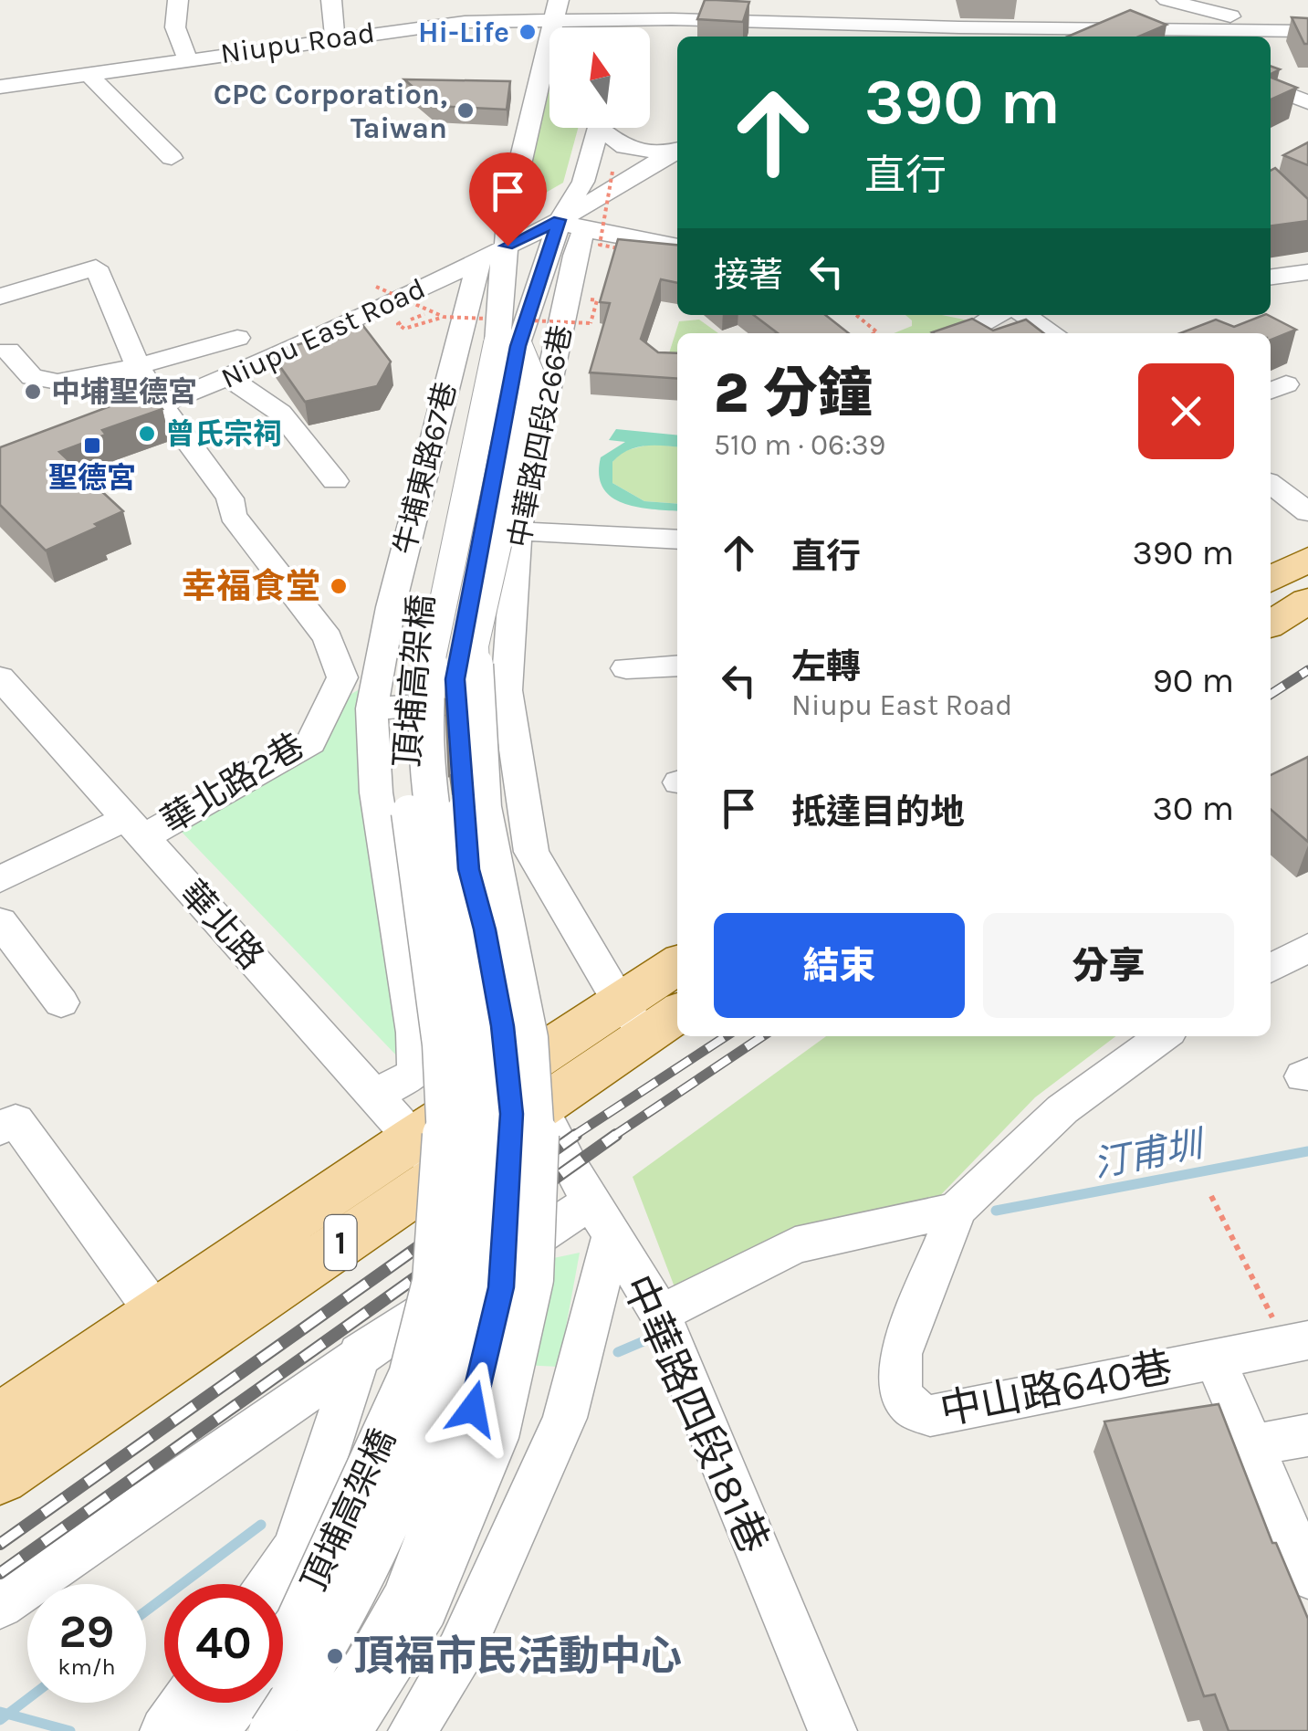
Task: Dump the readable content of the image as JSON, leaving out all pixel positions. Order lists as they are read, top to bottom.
{
  "streets": {
    "main road": ["1"],
    "street": [
      "Niupu Road",
      "Niupu East Road",
      "中華路四段266巷",
      "牛埔東路67巷",
      "頂埔高架橋",
      "華北路2巷",
      "華北路",
      "中山路640巷",
      "中華路四段181巷"
    ]
  },
  "crossings": [
    ["Niupu East Road", "中華路四段266巷"],
    ["Niupu East Road", "牛埔東路67巷"],
    ["中華路四段266巷", "1"],
    ["華北路2巷", "華北路"],
    ["華北路", "1"],
    ["1", "中華路四段181巷"]
  ],
  "water": ["汀甫圳"],
  "places": {
    "other": [
      "Hi-Life",
      "CPC Corporation, Taiwan",
      "中埔聖德宮",
      "曾氏宗祠",
      "幸福食堂",
      "頂福市民活動中心"
    ],
    "transit": ["聖德宮"]
  },
  "north": "top",
  "page": {
    "turn": ["390 m", "直行"],
    "then": "接著",
    "heading": ["2 分鐘", "510 m · 06:39"],
    "list": [
      {
        "name": "直行",
        "value": "390 m"
      },
      {
        "name": "左轉",
        "note": "Niupu East Road",
        "value": "90 m"
      },
      {
        "name": "抵達目的地",
        "value": "30 m"
      }
    ],
    "buttons": ["結束", "分享"],
    "speed": "29 km/h",
    "limit": "40"
  }
}
